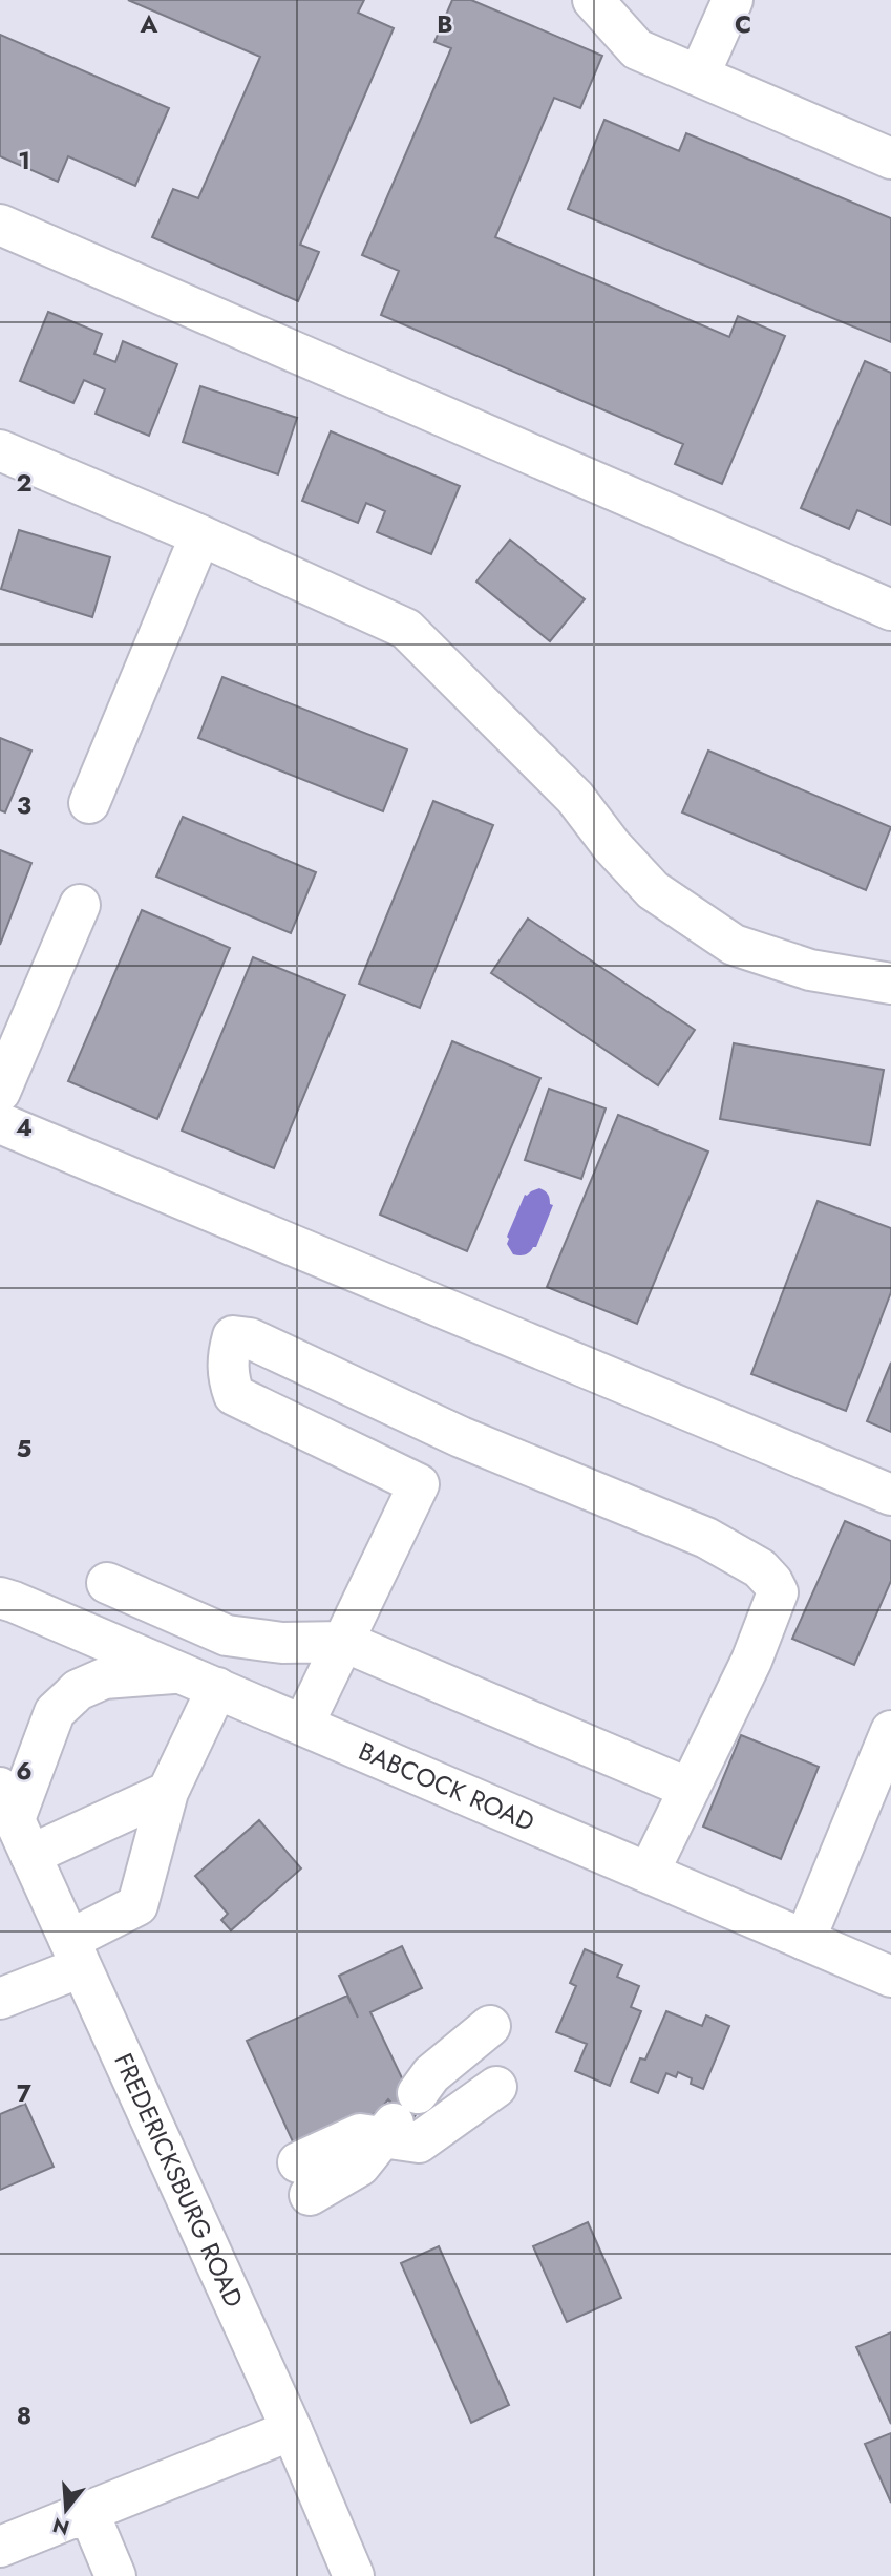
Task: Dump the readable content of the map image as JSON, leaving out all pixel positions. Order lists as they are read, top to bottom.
{
  "streets": {
    "main road": ["BABCOCK ROAD", "FREDERICKSBURG ROAD"]
  },
  "north": "bottom",
  "grid": {
    "columns": ["A", "B", "C"],
    "rows": [
      "1",
      "2",
      "3",
      "4",
      "5",
      "6",
      "7",
      "8"
    ]
  }
}
